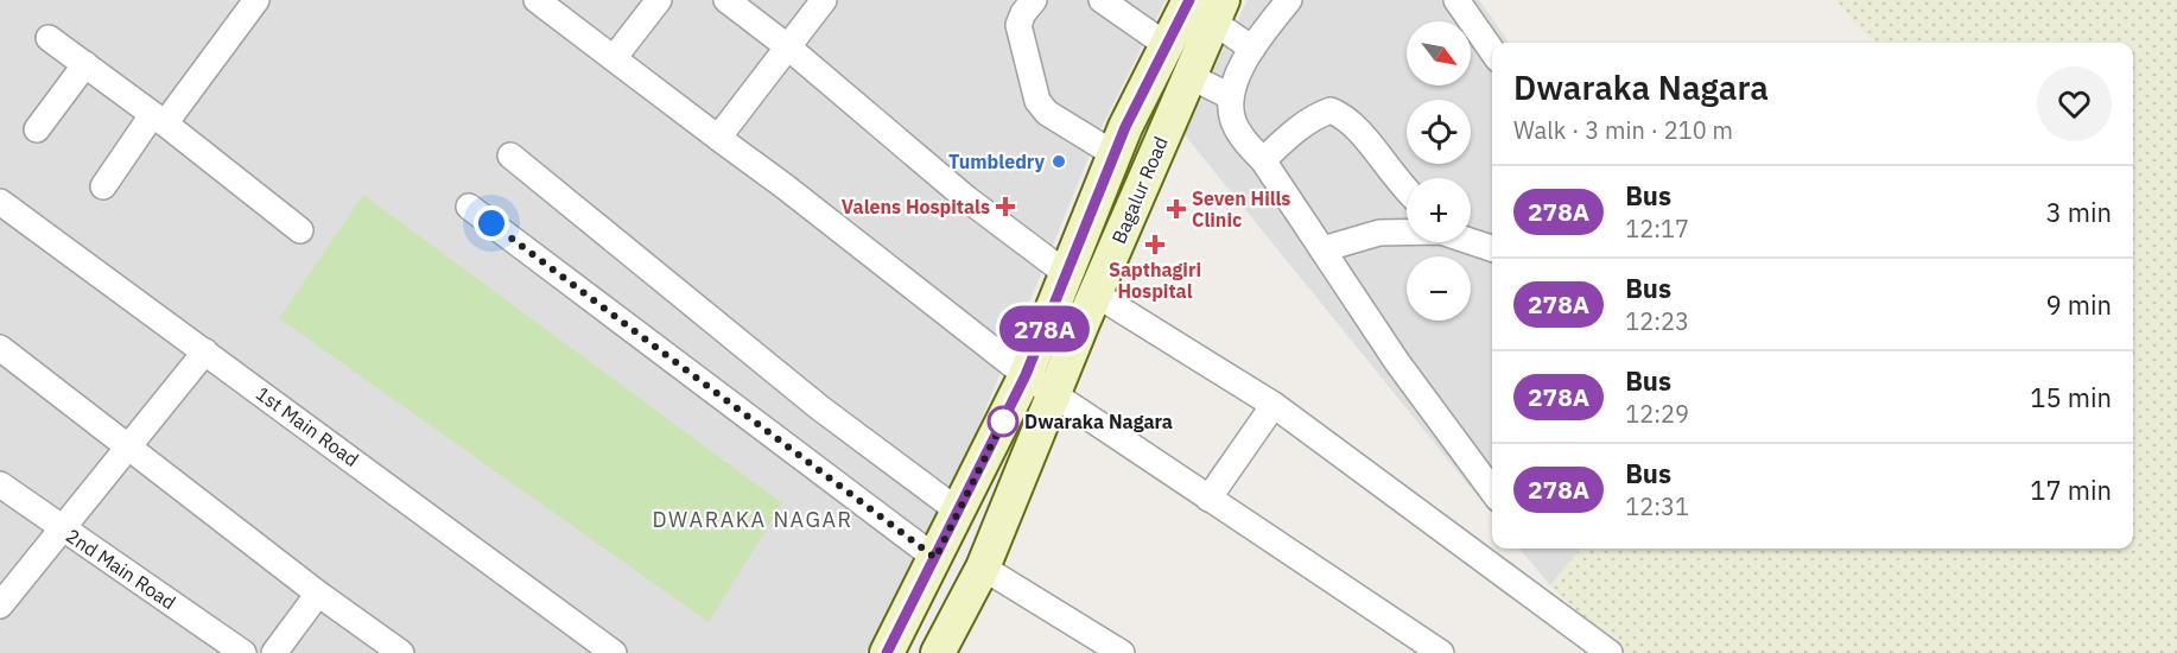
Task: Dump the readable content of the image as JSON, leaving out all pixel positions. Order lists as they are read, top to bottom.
{
  "streets": {
    "main road": ["Bagalur Road"],
    "street": ["1st Main Road", "2nd Main Road"]
  },
  "districts": ["DWARAKA NAGAR"],
  "places": {
    "other": ["Tumbledry", "Dwaraka Nagara"],
    "health": ["Valens Hospitals", "Seven Hills Clinic", "Sapthagiri Hospital"]
  },
  "lines": ["bus line 278A"],
  "north": "bottom right",
  "page": {
    "on_map": "278A",
    "map_buttons": ["+", "−"],
    "heading": ["Dwaraka Nagara", "Walk · 3 min · 210 m"],
    "list": [
      {
        "mark": "278A",
        "name": "Bus",
        "note": "12:17",
        "value": "3 min"
      },
      {
        "mark": "278A",
        "name": "Bus",
        "note": "12:23",
        "value": "9 min"
      },
      {
        "mark": "278A",
        "name": "Bus",
        "note": "12:29",
        "value": "15 min"
      },
      {
        "mark": "278A",
        "name": "Bus",
        "note": "12:31",
        "value": "17 min"
      }
    ]
  }
}
